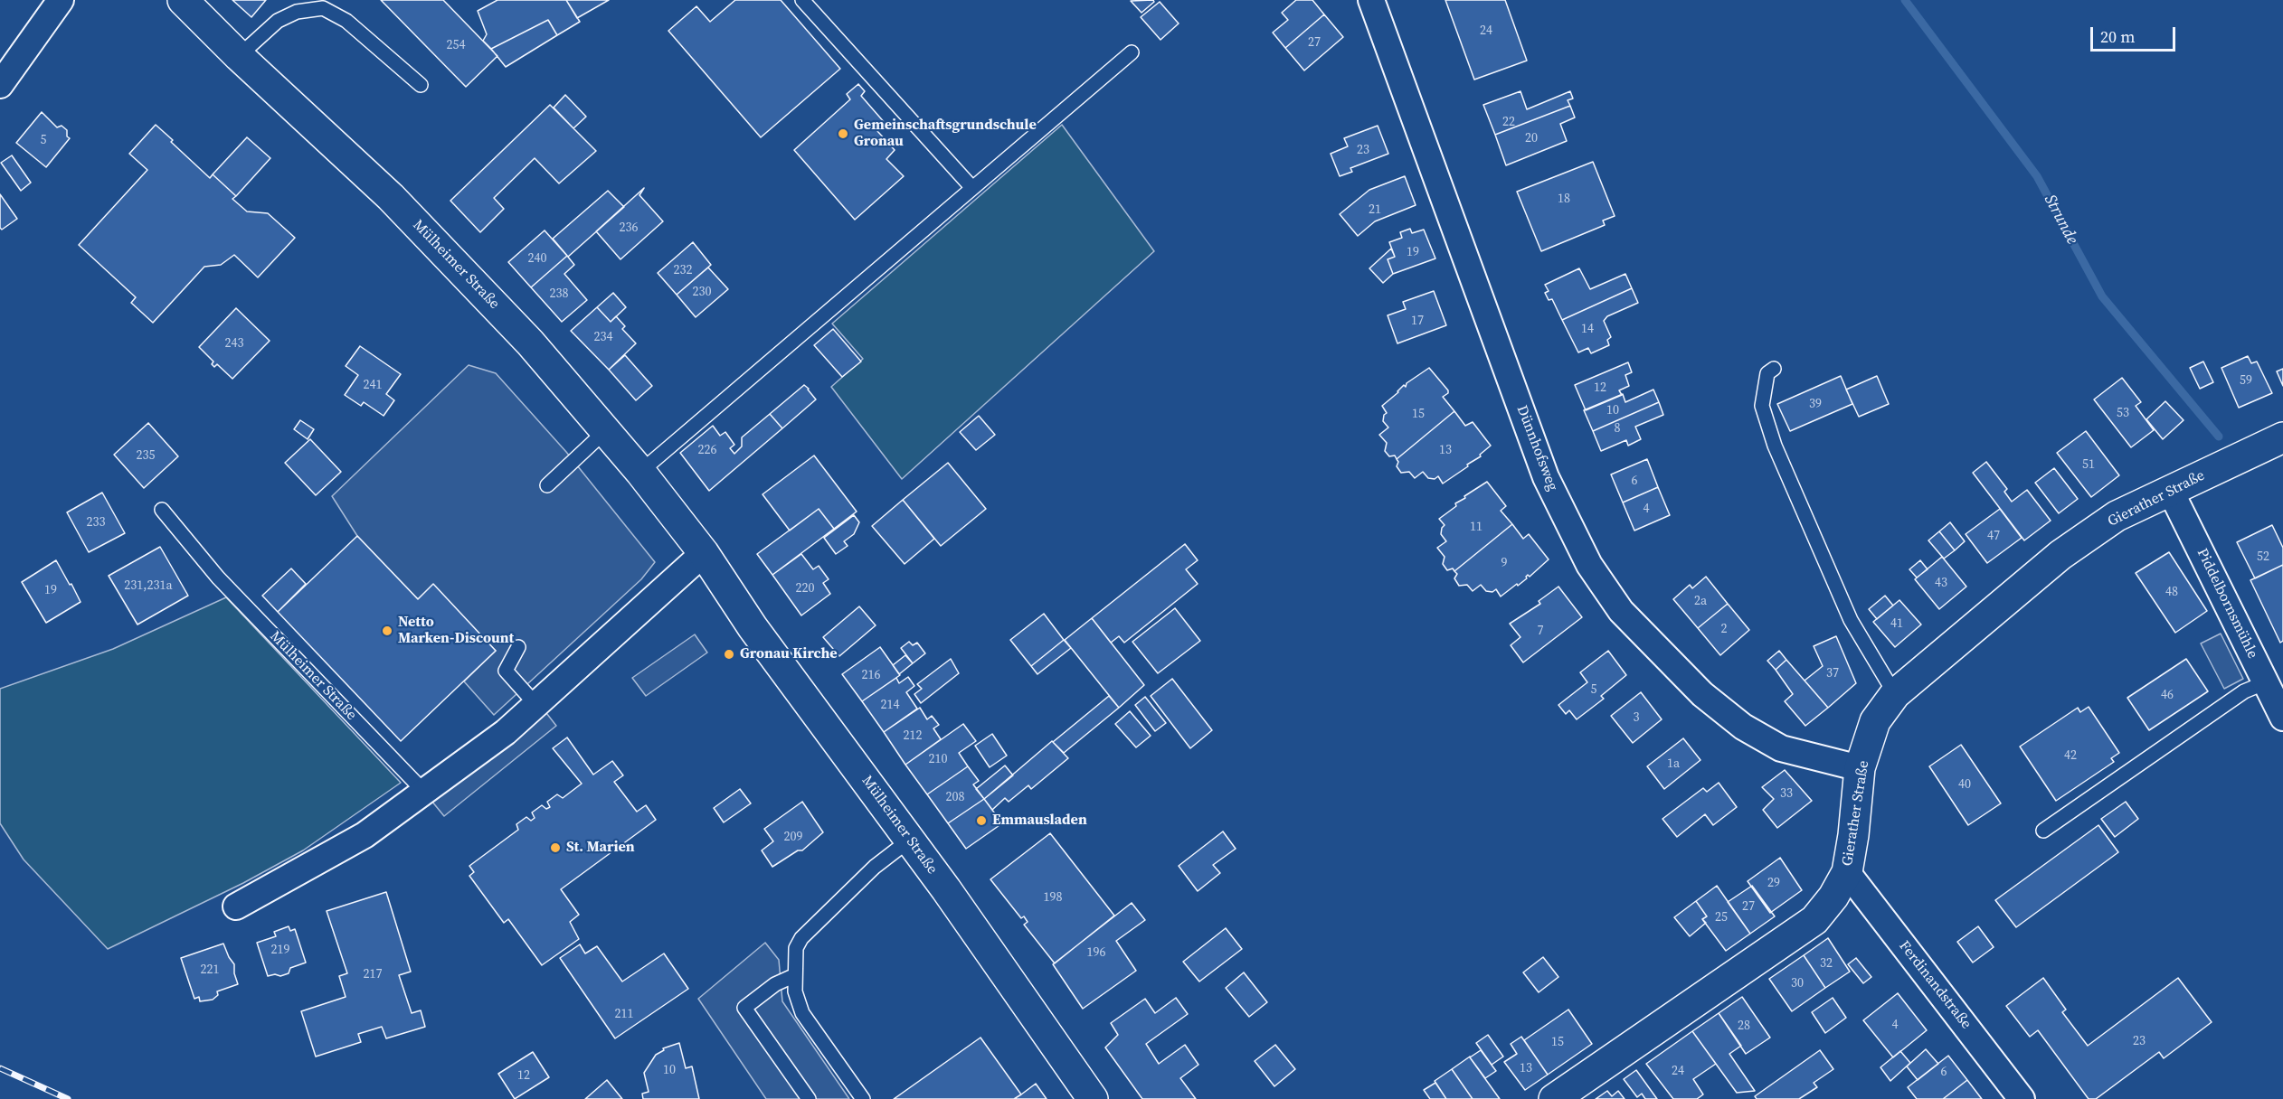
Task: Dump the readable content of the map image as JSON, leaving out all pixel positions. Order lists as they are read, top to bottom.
{
  "streets": {
    "main road": ["Mülheimer Straße", "Gierather Straße"],
    "street": ["Dünnhofsweg", "Piddelbornsmühle", "Ferdinandstraße"]
  },
  "crossings": [
    ["Dünnhofsweg", "Gierather Straße"],
    ["Gierather Straße", "Piddelbornsmühle"],
    ["Gierather Straße", "Ferdinandstraße"]
  ],
  "water": ["Strunde"],
  "places": [
    "Gemeinschaftsgrundschule Gronau",
    "Netto Marken-Discount",
    "Gronau Kirche",
    "Emmausladen",
    "St. Marien"
  ],
  "house_numbers": [
    "24",
    "27",
    "254",
    "22",
    "20",
    "5",
    "23",
    "18",
    "21",
    "236",
    "19",
    "240",
    "232",
    "230",
    "238",
    "17",
    "14",
    "234",
    "243",
    "59",
    "241",
    "12",
    "39",
    "10",
    "53",
    "15",
    "8",
    "226",
    "13",
    "235",
    "51",
    "6",
    "4",
    "233",
    "11",
    "47",
    "52",
    "9",
    "43",
    "231,231a",
    "220",
    "19",
    "48",
    "2a",
    "41",
    "2",
    "7",
    "37",
    "216",
    "5",
    "46",
    "214",
    "3",
    "212",
    "42",
    "210",
    "1a",
    "40",
    "33",
    "208",
    "209",
    "29",
    "198",
    "27",
    "25",
    "219",
    "196",
    "32",
    "221",
    "217",
    "30",
    "211",
    "4",
    "28",
    "23",
    "15",
    "13",
    "10",
    "24",
    "6",
    "12"
  ],
  "scale_bar": "20 m"
}
